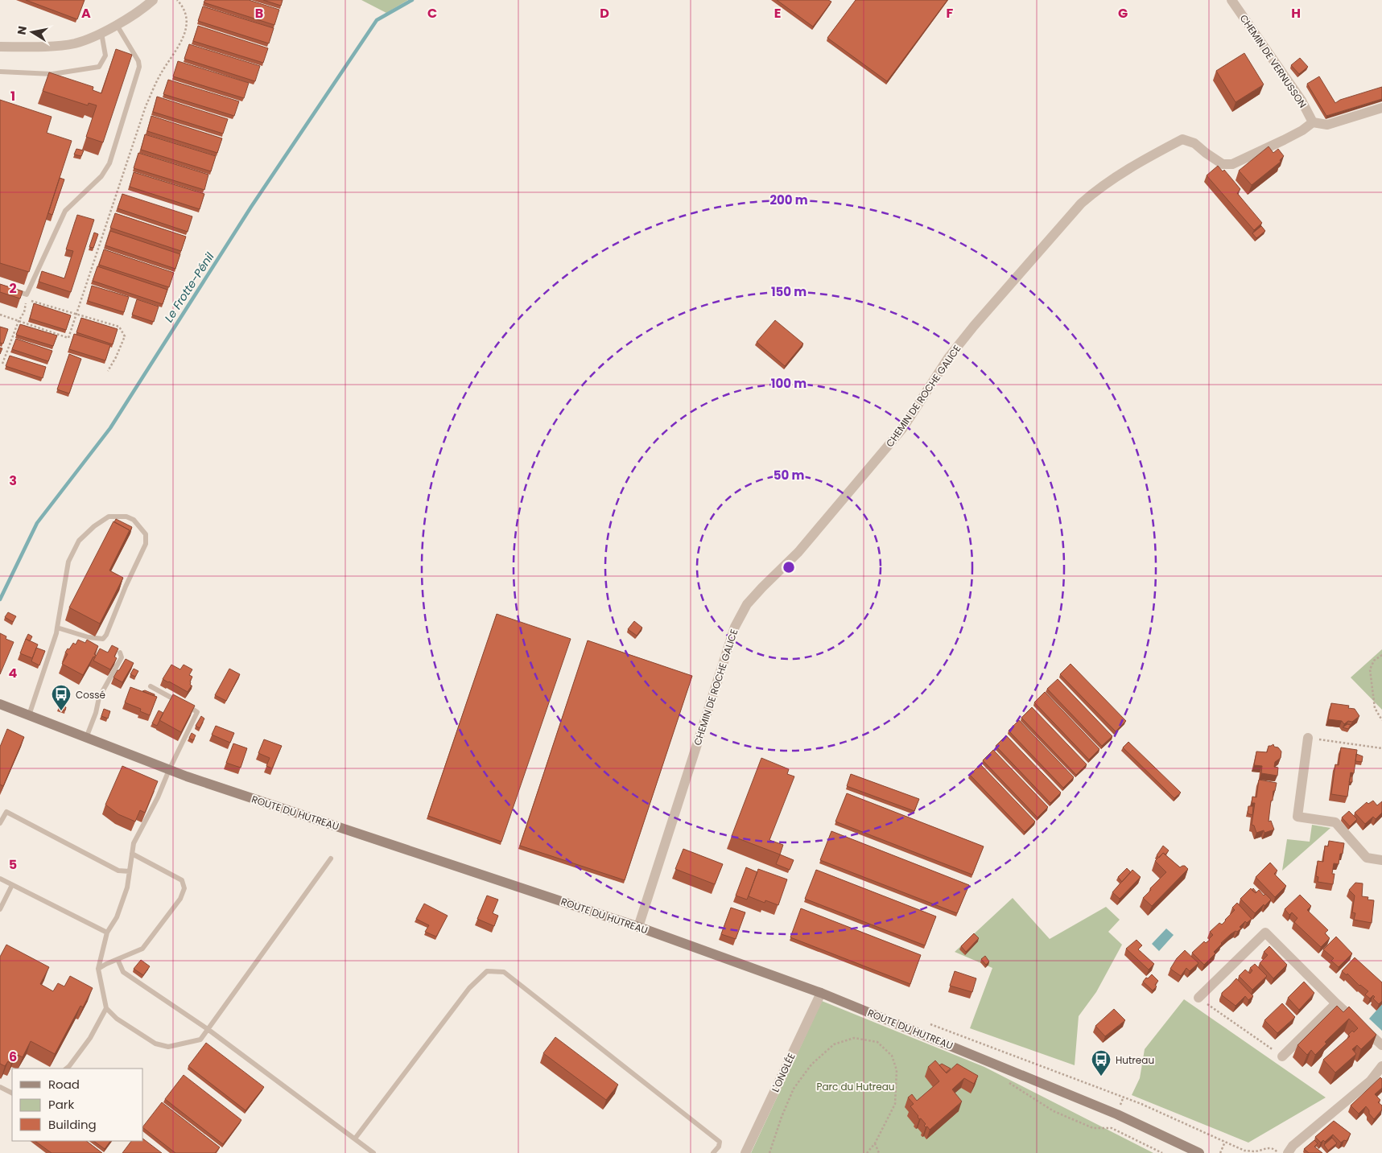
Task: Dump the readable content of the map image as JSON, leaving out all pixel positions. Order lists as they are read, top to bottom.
{
  "streets": {
    "street": [
      "CHEMIN DE VERNUSSON",
      "CHEMIN DE ROCHE GALICE",
      "ROUTE DU HUTREAU",
      "L'ONGLÉE"
    ]
  },
  "crossings": [
    ["CHEMIN DE VERNUSSON", "CHEMIN DE ROCHE GALICE"],
    ["CHEMIN DE ROCHE GALICE", "ROUTE DU HUTREAU"],
    ["ROUTE DU HUTREAU", "L'ONGLÉE"]
  ],
  "water": ["Le Frotte-Pénil"],
  "parks": ["Parc du Hutreau"],
  "places": {
    "bus stop": ["Cossé", "Hutreau"]
  },
  "legend": ["Road", "Park", "Building"],
  "north": "left",
  "grid": {
    "columns": [
      "A",
      "B",
      "C",
      "D",
      "E",
      "F",
      "G",
      "H"
    ],
    "rows": [
      "1",
      "2",
      "3",
      "4",
      "5",
      "6"
    ]
  },
  "rings": [
    "200 m",
    "150 m",
    "100 m",
    "50 m"
  ]
}
